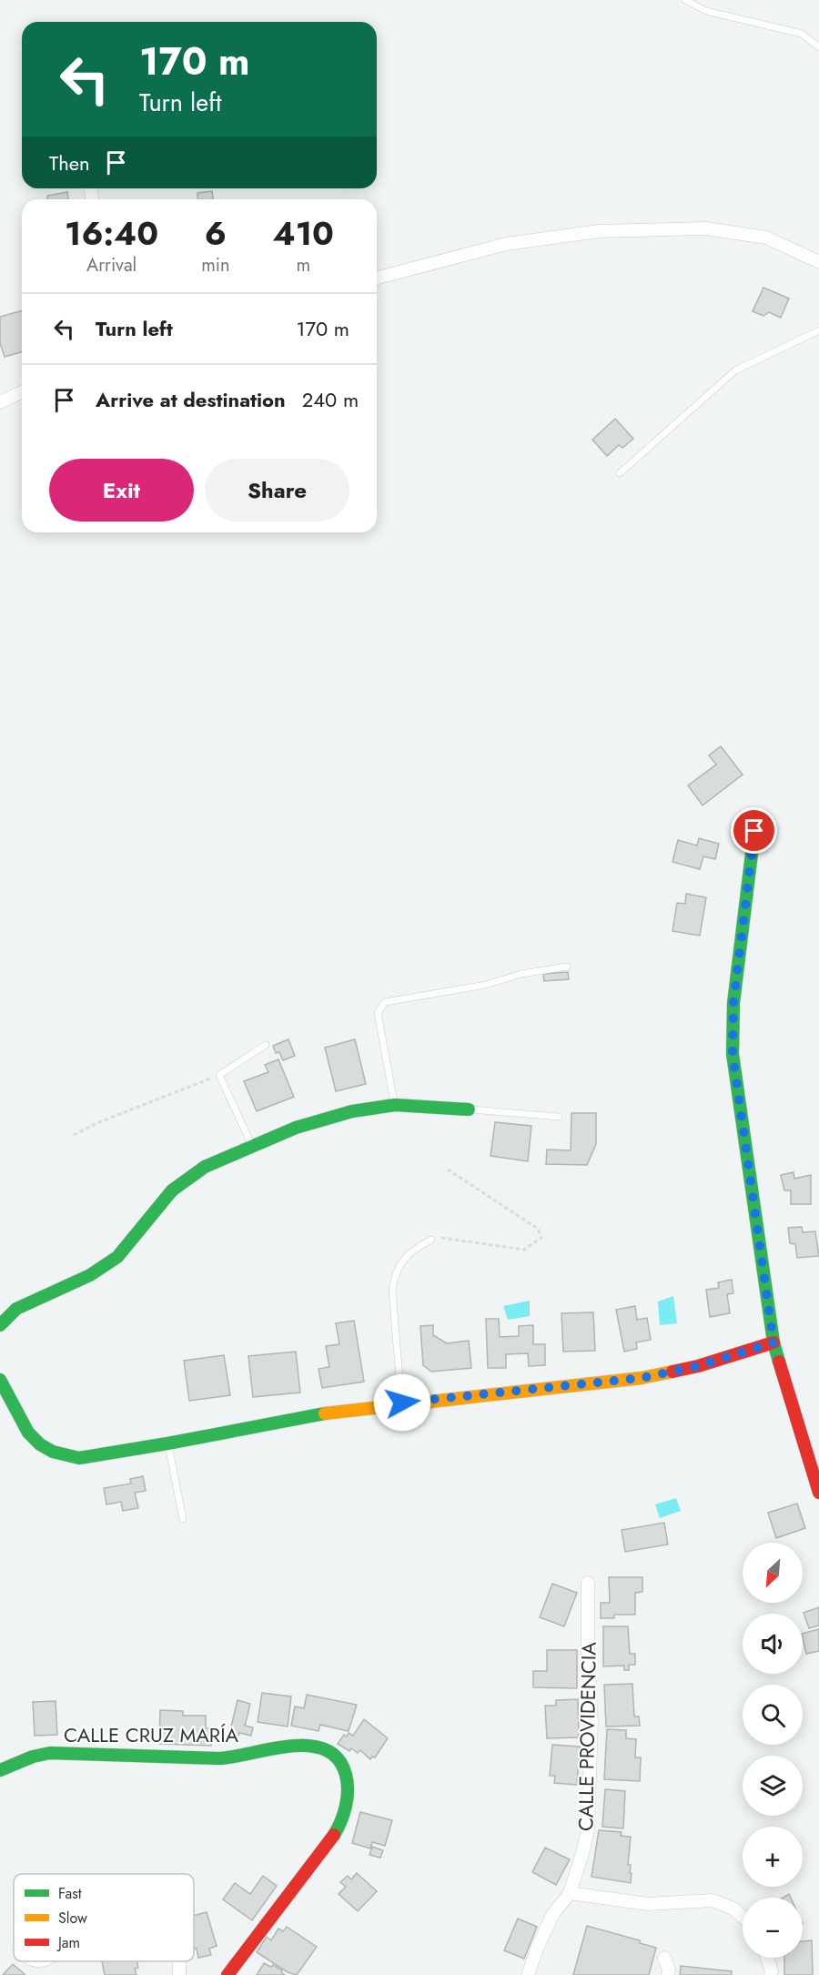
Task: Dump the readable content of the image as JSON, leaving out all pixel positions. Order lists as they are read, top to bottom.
{
  "streets": {
    "street": ["CALLE CRUZ MARÍA", "CALLE PROVIDENCIA"]
  },
  "legend": ["Fast", "Slow", "Jam"],
  "north": "bottom left",
  "page": {
    "turn": ["170 m", "Turn left"],
    "then": "Then",
    "eta": [
      "16:40",
      "Arrival",
      "6",
      "min",
      "410",
      "m"
    ],
    "list": [
      {
        "name": "Turn left",
        "value": "170 m"
      },
      {
        "name": "Arrive at destination",
        "value": "240 m"
      }
    ],
    "buttons": ["Exit", "Share"],
    "map_buttons": ["+", "−"]
  }
}
